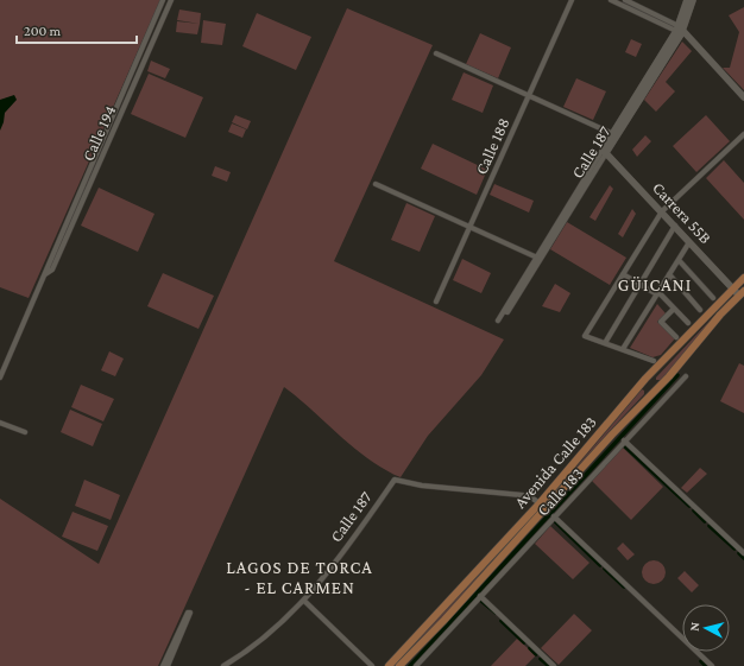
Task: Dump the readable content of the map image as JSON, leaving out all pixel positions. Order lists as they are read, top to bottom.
{
  "streets": {
    "main road": ["Avenida Calle 183"],
    "street": [
      "Calle 194",
      "Calle 188",
      "Calle 187",
      "Carrera 55B",
      "Calle 183"
    ]
  },
  "crossings": [
    ["Calle 187", "Carrera 55B"],
    ["Calle 187", "Avenida Calle 183"],
    ["Carrera 55B", "Avenida Calle 183"]
  ],
  "districts": ["GÜICANI", "LAGOS DE TORCA - EL CARMEN"],
  "scale_bar": "200 m",
  "north": "left"
}
